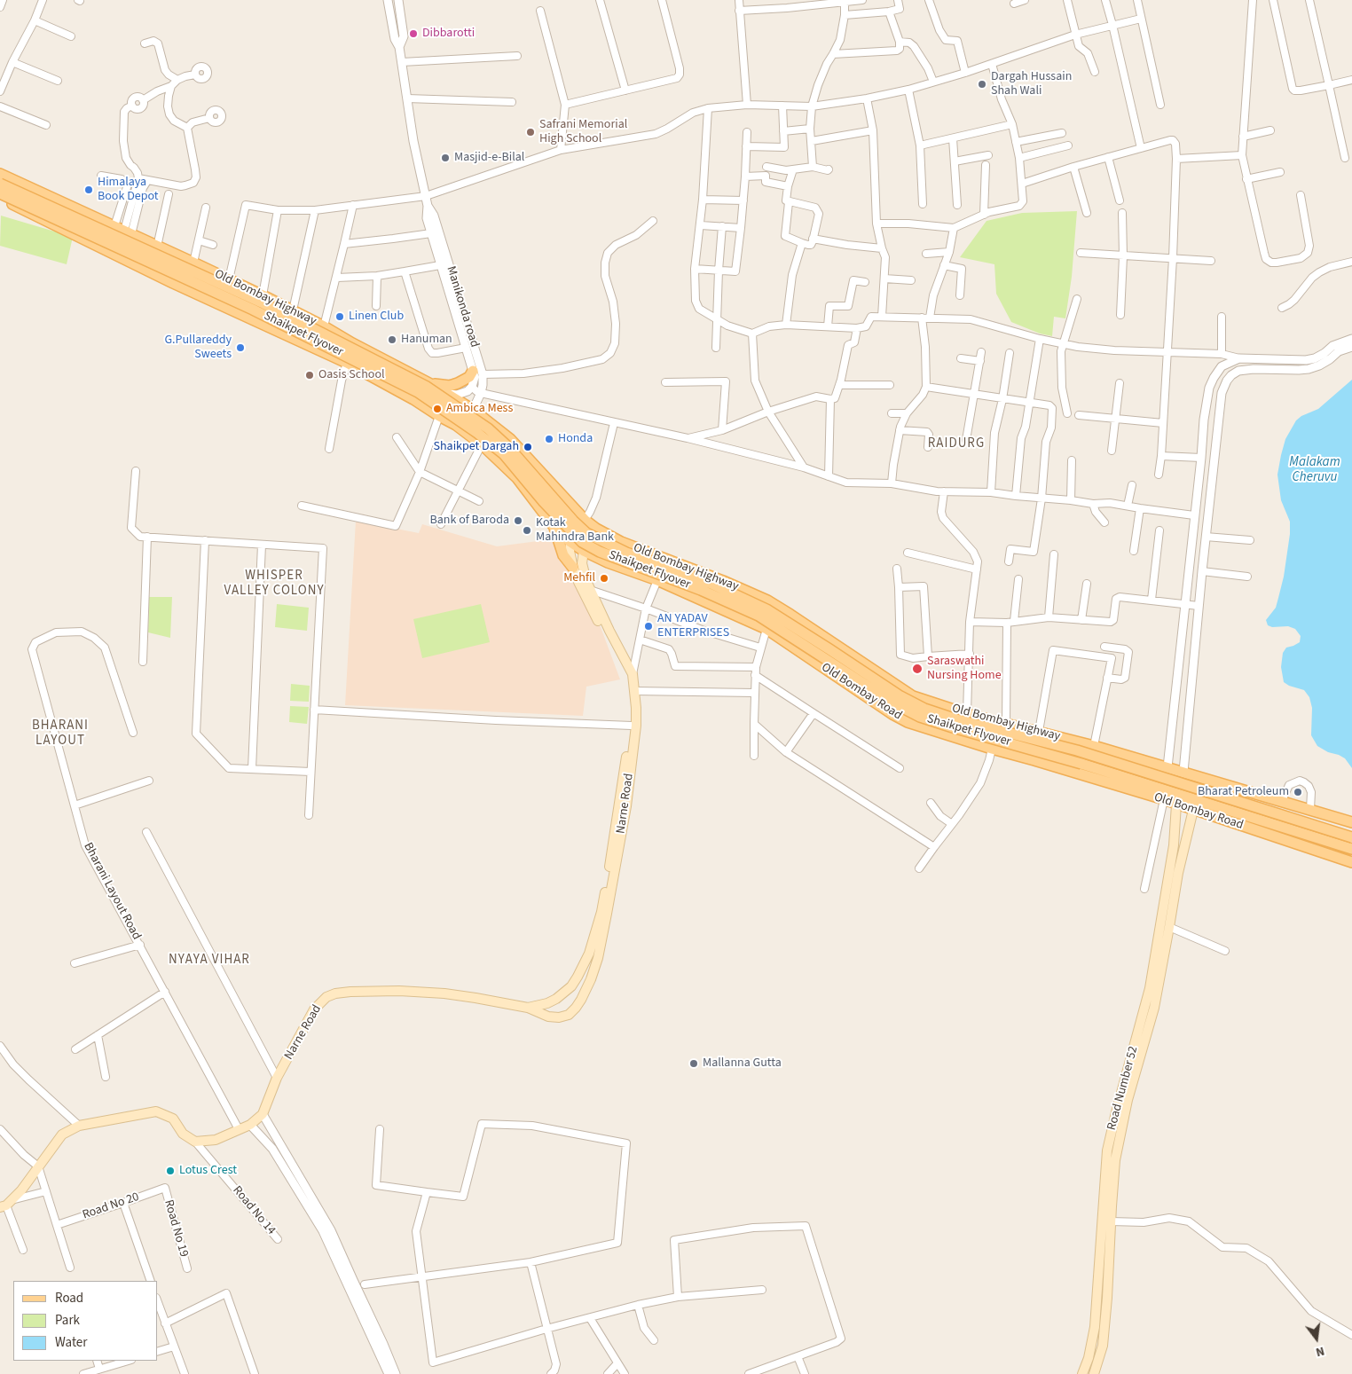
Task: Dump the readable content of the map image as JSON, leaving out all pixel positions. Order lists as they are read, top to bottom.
{
  "streets": {
    "main road": [
      "Old Bombay Highway",
      "Shaikpet Flyover",
      "Old Bombay Road",
      "Narne Road",
      "Road Number 52"
    ],
    "street": [
      "Manikonda road",
      "Bharani Layout Road",
      "Road No 20",
      "Road No 14",
      "Road No 19"
    ]
  },
  "crossings": [
    ["Old Bombay Highway", "Manikonda road"],
    ["Old Bombay Highway", "Old Bombay Road"],
    ["Old Bombay Road", "Narne Road"],
    ["Old Bombay Road", "Road Number 52"],
    ["Narne Road", "Bharani Layout Road"],
    ["Narne Road", "Road No 14"],
    ["Road No 20", "Road No 19"]
  ],
  "districts": [
    "RAIDURG",
    "WHISPER VALLEY COLONY",
    "BHARANI LAYOUT",
    "NYAYA VIHAR"
  ],
  "water": ["Malakam Cheruvu"],
  "places": [
    "Dibbarotti",
    "Dargah Hussain Shah Wali",
    "Safrani Memorial High School",
    "Masjid-e-Bilal",
    "Himalaya Book Depot",
    "Linen Club",
    "Hanuman",
    "G.Pullareddy Sweets",
    "Oasis School",
    "Ambica Mess",
    "Honda",
    "Shaikpet Dargah",
    "Bank of Baroda",
    "Kotak Mahindra Bank",
    "Mehfil",
    "AN YADAV ENTERPRISES",
    "Saraswathi Nursing Home",
    "Bharat Petroleum",
    "Mallanna Gutta",
    "Lotus Crest"
  ],
  "legend": ["Road", "Park", "Water"],
  "north": "bottom"
}
